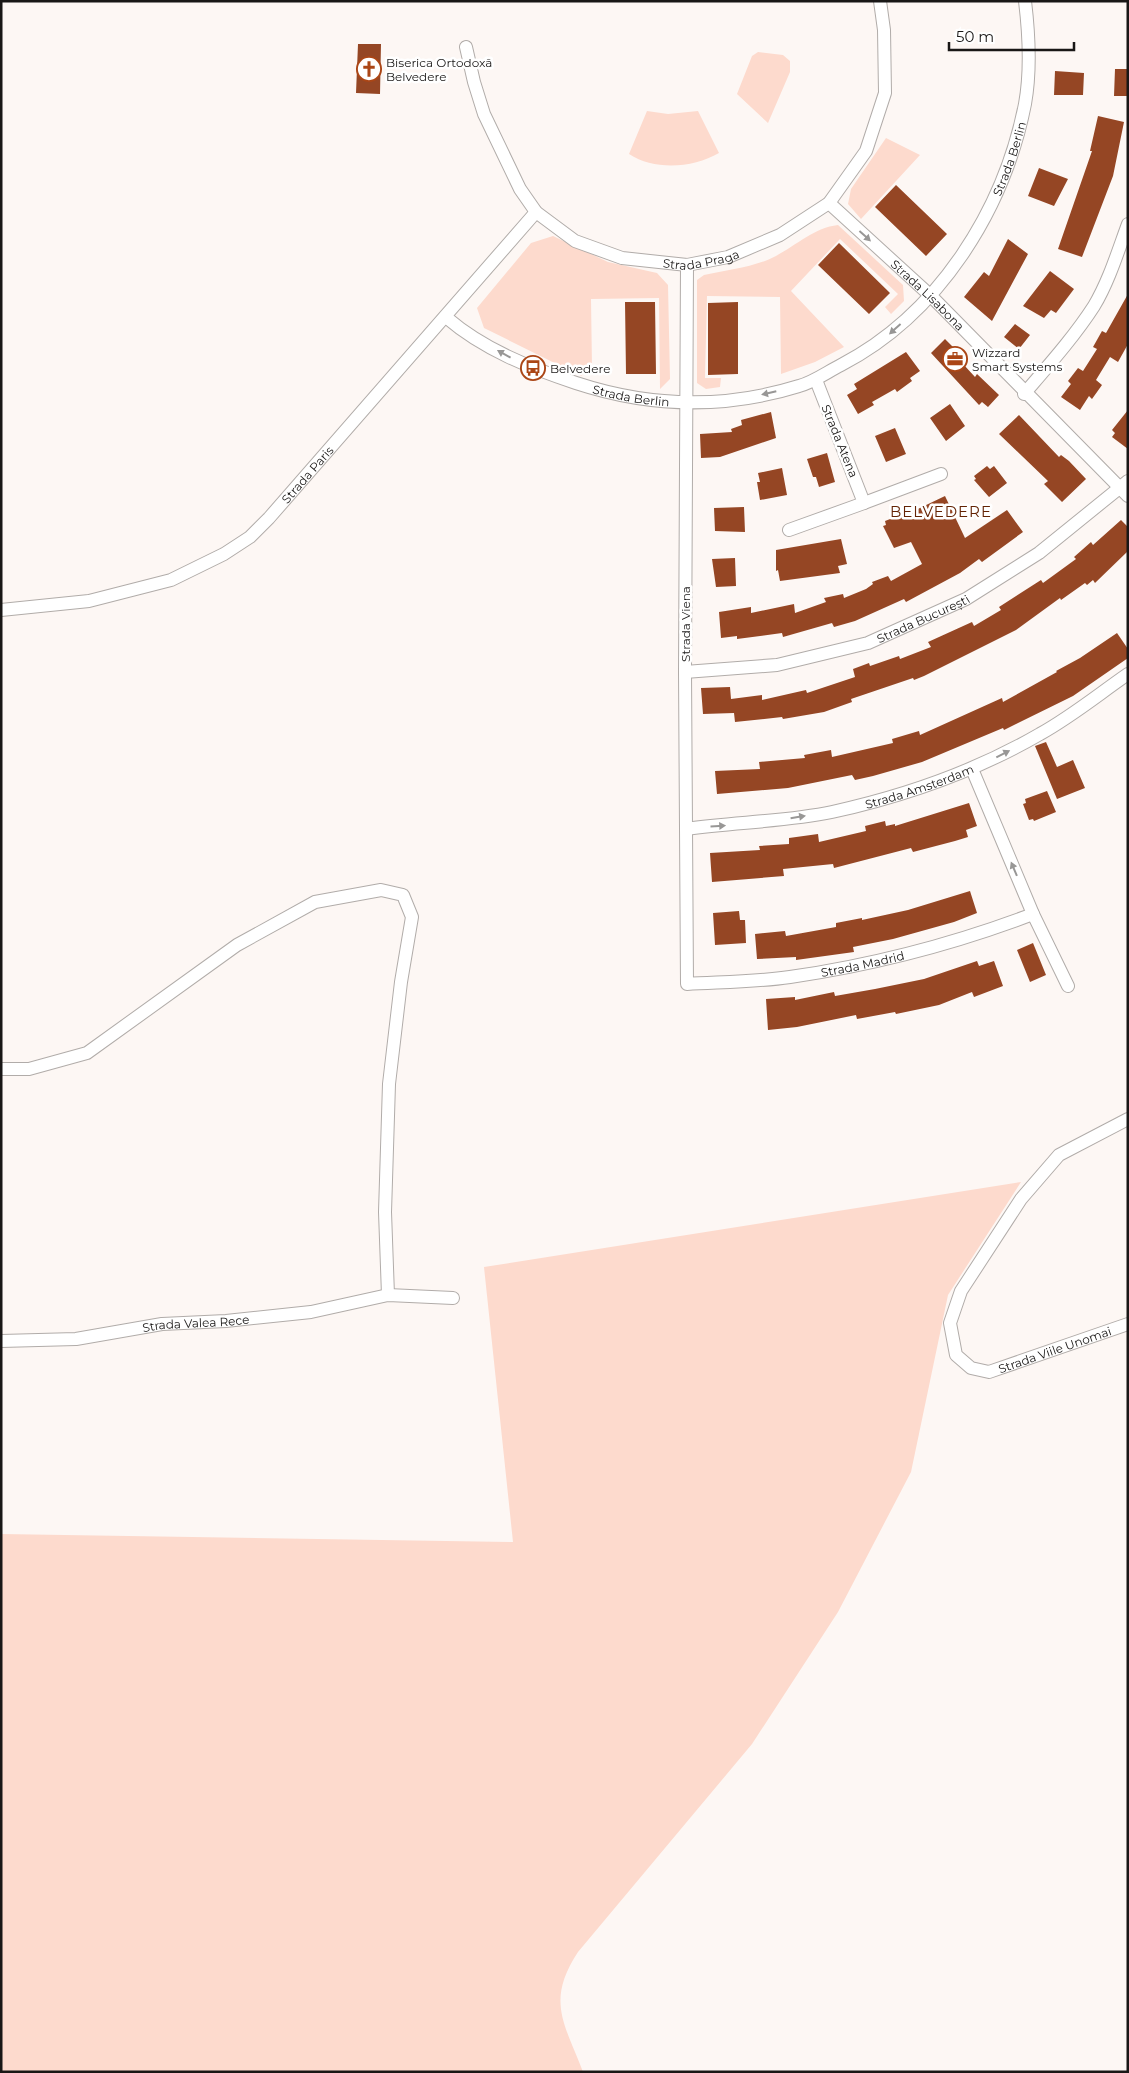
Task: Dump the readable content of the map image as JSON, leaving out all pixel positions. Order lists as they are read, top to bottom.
{
  "streets": {
    "street": [
      "Strada Berlin",
      "Strada Praga",
      "Strada Lisabona",
      "Strada Atena",
      "Strada Paris",
      "Strada București",
      "Strada Viena",
      "Strada Amsterdam",
      "Strada Madrid",
      "Strada Valea Rece",
      "Strada Viile Unomai"
    ]
  },
  "crossings": [
    ["Strada Berlin", "Strada Lisabona"],
    ["Strada Berlin", "Strada Atena"],
    ["Strada Berlin", "Strada Paris"],
    ["Strada Berlin", "Strada Viena"],
    ["Strada Praga", "Strada Lisabona"],
    ["Strada Praga", "Strada Paris"],
    ["Strada Praga", "Strada Viena"],
    ["Strada Lisabona", "Strada București"],
    ["Strada București", "Strada Viena"],
    ["Strada Viena", "Strada Amsterdam"],
    ["Strada Viena", "Strada Madrid"]
  ],
  "one_way": ["Strada Berlin", "Strada Amsterdam"],
  "districts": ["BELVEDERE"],
  "places": {
    "church": ["Biserica Ortodoxă Belvedere"],
    "office": ["Wizzard Smart Systems"],
    "bus stop": ["Belvedere"]
  },
  "scale_bar": "50 m"
}
